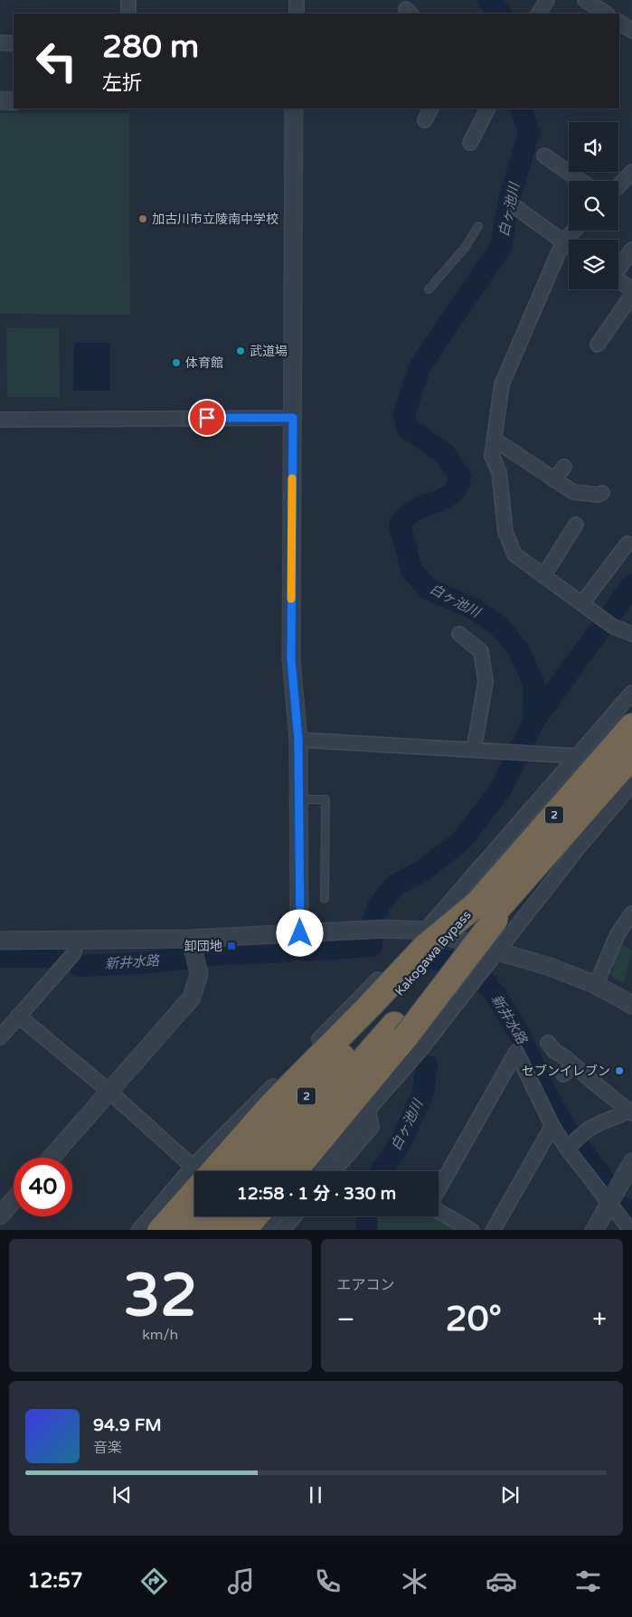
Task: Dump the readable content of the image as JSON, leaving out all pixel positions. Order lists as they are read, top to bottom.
{
  "streets": {
    "highway": ["2", "Kakogawa Bypass"]
  },
  "crossings": [
    ["2", "Kakogawa Bypass"]
  ],
  "water": ["白ヶ池川", "新井水路"],
  "places": {
    "other": [
      "加古川市立陵南中学校",
      "武道場",
      "体育館",
      "セブンイレブン"
    ],
    "transit": ["卸団地"]
  },
  "page": {
    "turn": ["280 m", "左折"],
    "limit": "40",
    "trip": "12:58 · 1 分 · 330 m",
    "tile": [
      ["32", "km/h"],
      "エアコン"
    ],
    "heat": ["−", "20°", "+"],
    "song": ["94.9 FM", "音楽"],
    "tabs": "12:57"
  }
}
